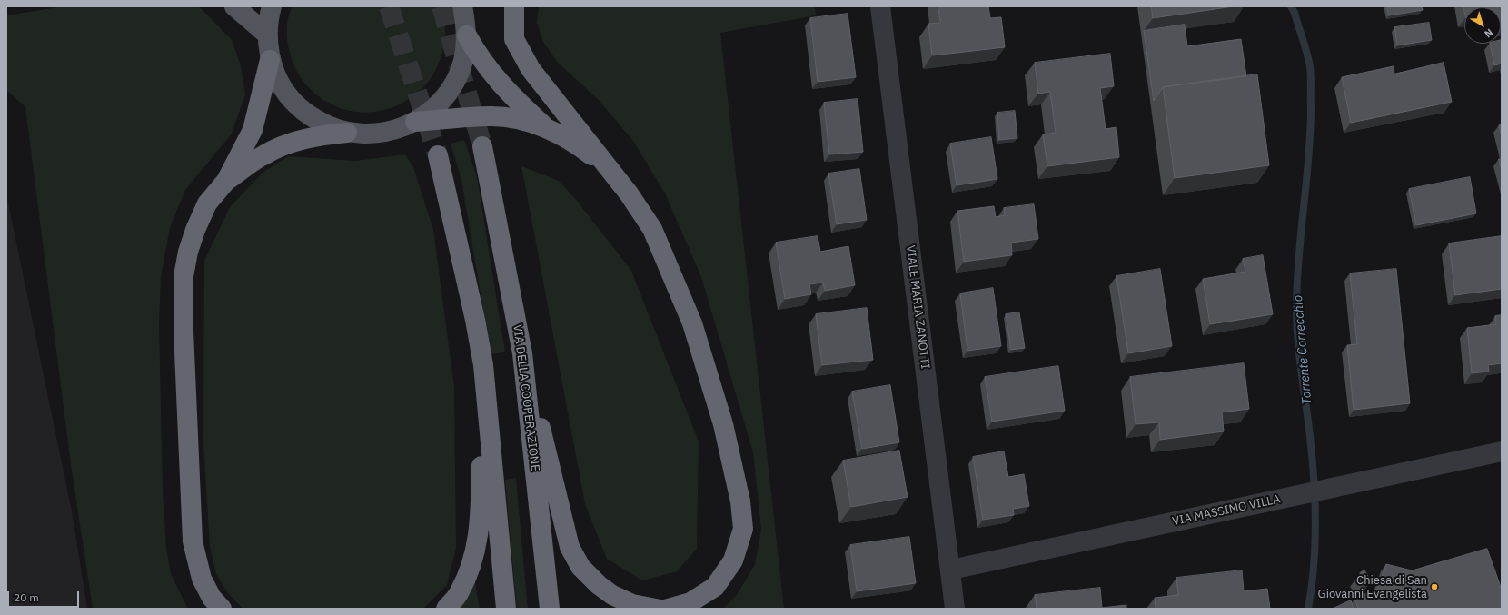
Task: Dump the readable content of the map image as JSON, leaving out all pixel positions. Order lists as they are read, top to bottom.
{
  "streets": {
    "highway": ["VIA DELLA COOPERAZIONE"],
    "street": ["VIALE MARIA ZANOTTI", "VIA MASSIMO VILLA"]
  },
  "crossings": [
    ["VIALE MARIA ZANOTTI", "VIA MASSIMO VILLA"]
  ],
  "water": ["Torrente Correcchio"],
  "places": ["Chiesa di San Giovanni Evangelista"],
  "scale_bar": "20 m",
  "north": "bottom right"
}
